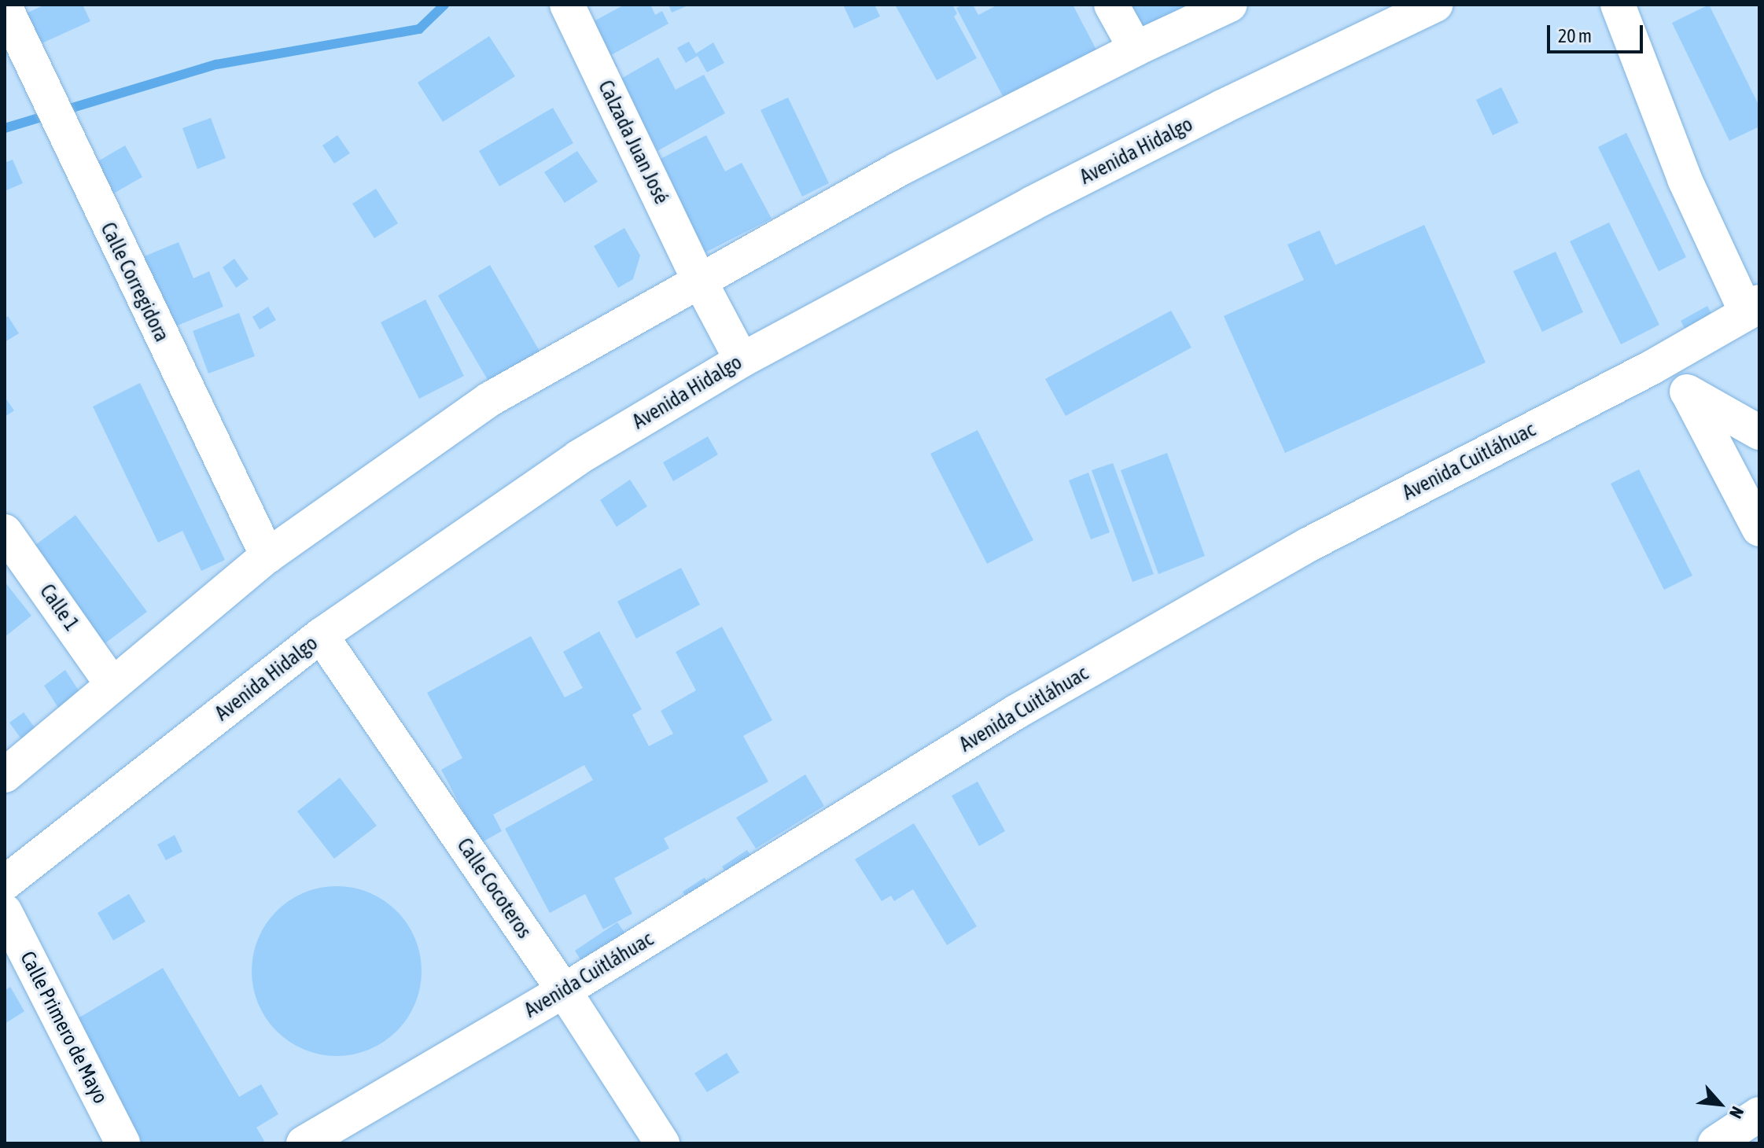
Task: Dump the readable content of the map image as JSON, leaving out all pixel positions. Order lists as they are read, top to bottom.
{
  "streets": {
    "street": [
      "Calzada Juan José",
      "Avenida Hidalgo",
      "Calle Corregidora",
      "Avenida Cuitláhuac",
      "Calle 1",
      "Calle Cocoteros",
      "Calle Primero de Mayo"
    ]
  },
  "crossings": [
    ["Calzada Juan José", "Avenida Hidalgo"],
    ["Avenida Hidalgo", "Calle Cocoteros"],
    ["Avenida Cuitláhuac", "Calle Cocoteros"]
  ],
  "scale_bar": "20 m",
  "north": "bottom right"
}
